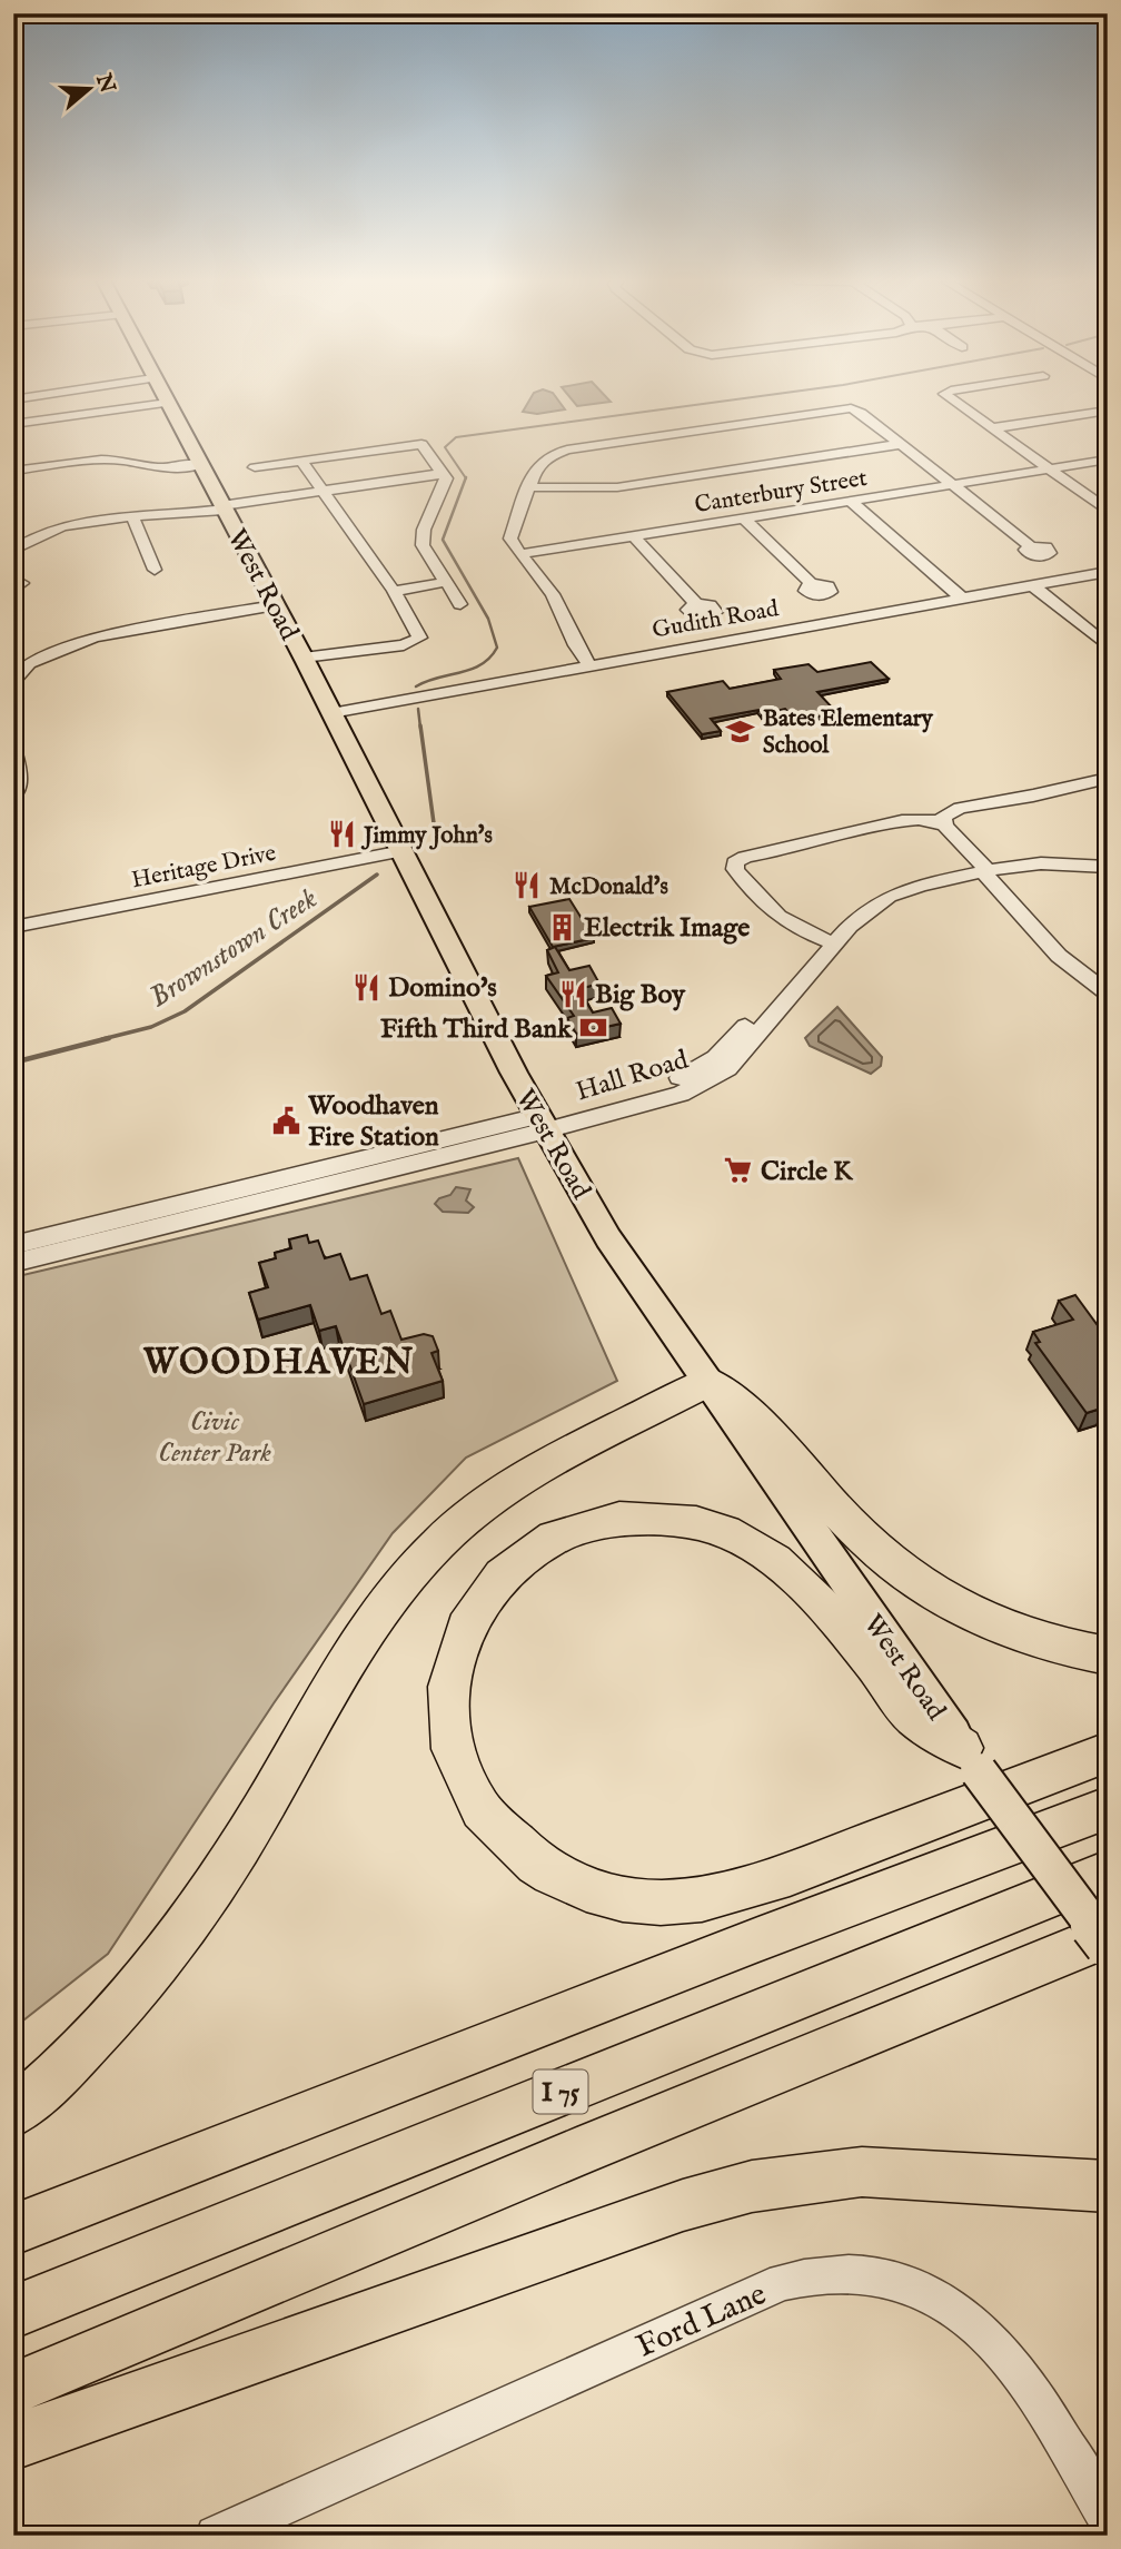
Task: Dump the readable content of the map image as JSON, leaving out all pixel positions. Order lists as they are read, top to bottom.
{
  "streets": {
    "highway": ["I 75"],
    "main road": ["West Road"],
    "street": [
      "Canterbury Street",
      "Gudith Road",
      "Heritage Drive",
      "Hall Road",
      "Ford Lane"
    ]
  },
  "crossings": [
    ["West Road", "Gudith Road"],
    ["West Road", "Heritage Drive"],
    ["West Road", "Hall Road"]
  ],
  "districts": ["WOODHAVEN"],
  "water": ["Brownstown Creek"],
  "parks": ["Civic Center Park"],
  "places": {
    "school or university": ["Bates Elementary School"],
    "restaurant": [
      "Jimmy John's",
      "McDonald's",
      "Domino's",
      "Big Boy"
    ],
    "building": ["Electrik Image"],
    "bank": ["Fifth Third Bank"],
    "public building": ["Woodhaven Fire Station"],
    "supermarket": ["Circle K"]
  },
  "north": "right"
}
